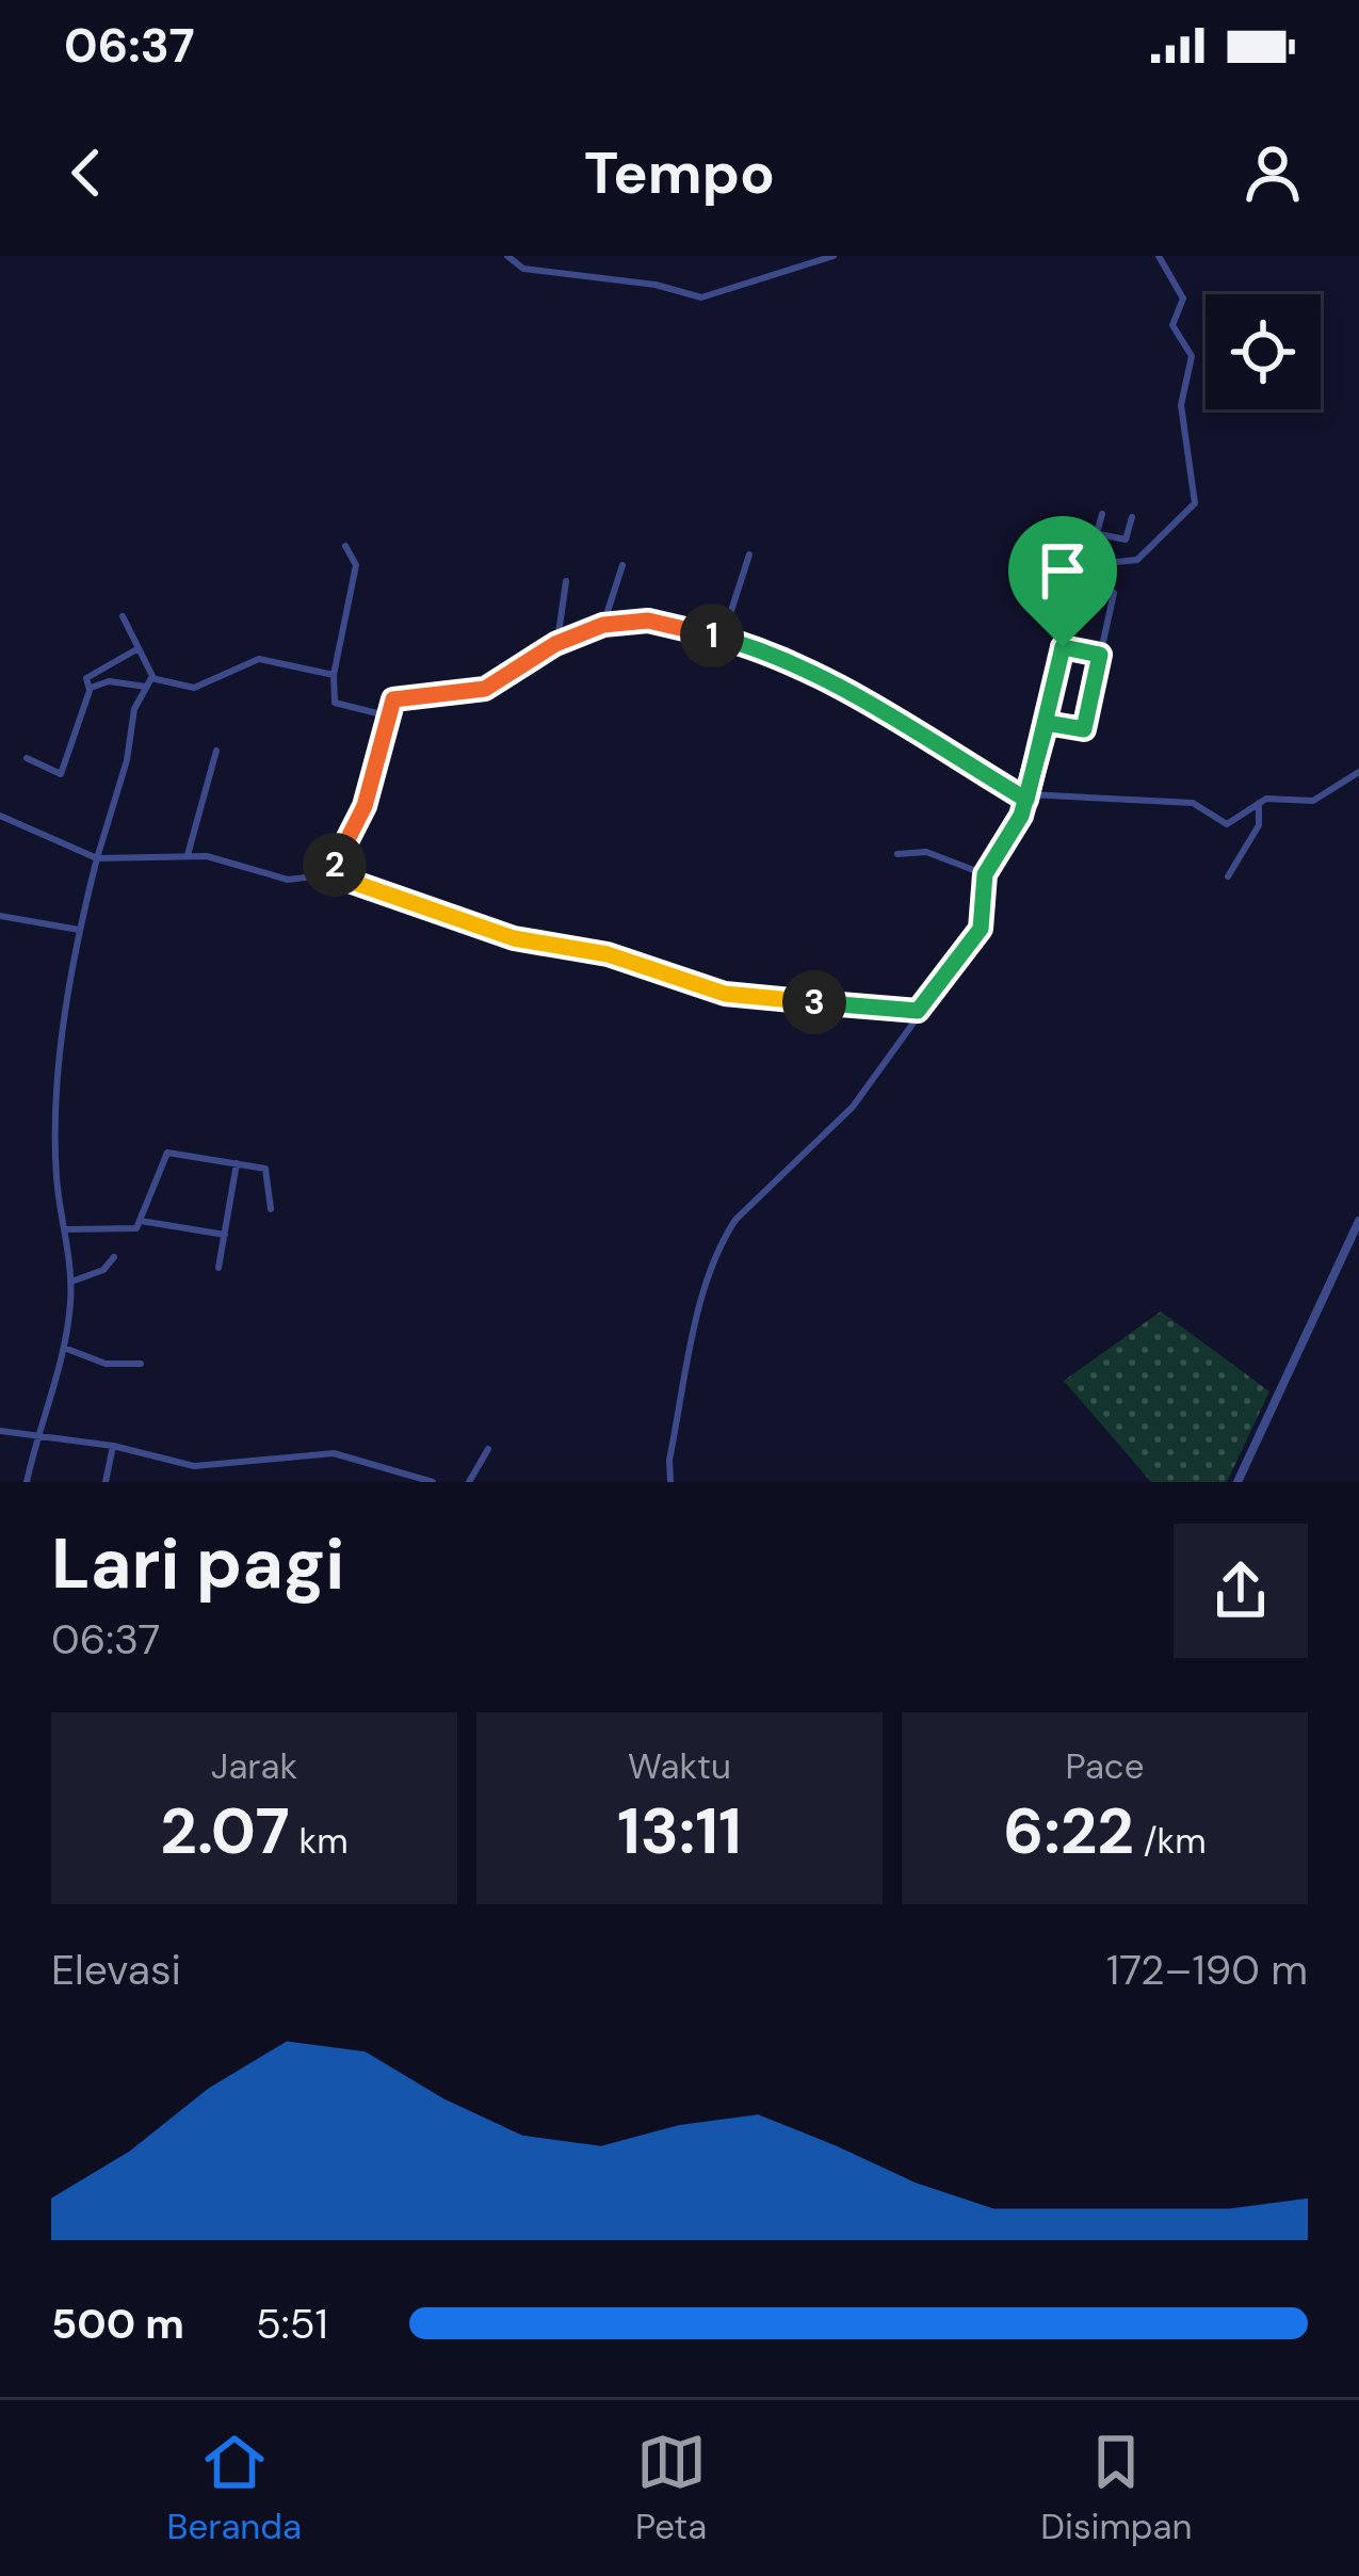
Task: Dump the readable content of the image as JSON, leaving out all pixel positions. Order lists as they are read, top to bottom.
{
  "page": {
    "status": "06:37",
    "header": "Tempo",
    "pins": ["1", "2", "3"],
    "heading": ["Lari pagi", "06:37"],
    "stats": [
      ["Jarak", "2.07 km"],
      ["Waktu", "13:11"],
      ["Pace", "6:22 /km"]
    ],
    "chart": ["Elevasi", "172–190 m"],
    "list": [
      {
        "name": "500 m",
        "note": "5:51"
      }
    ],
    "tabs": ["Beranda", "Peta", "Disimpan"]
  }
}
